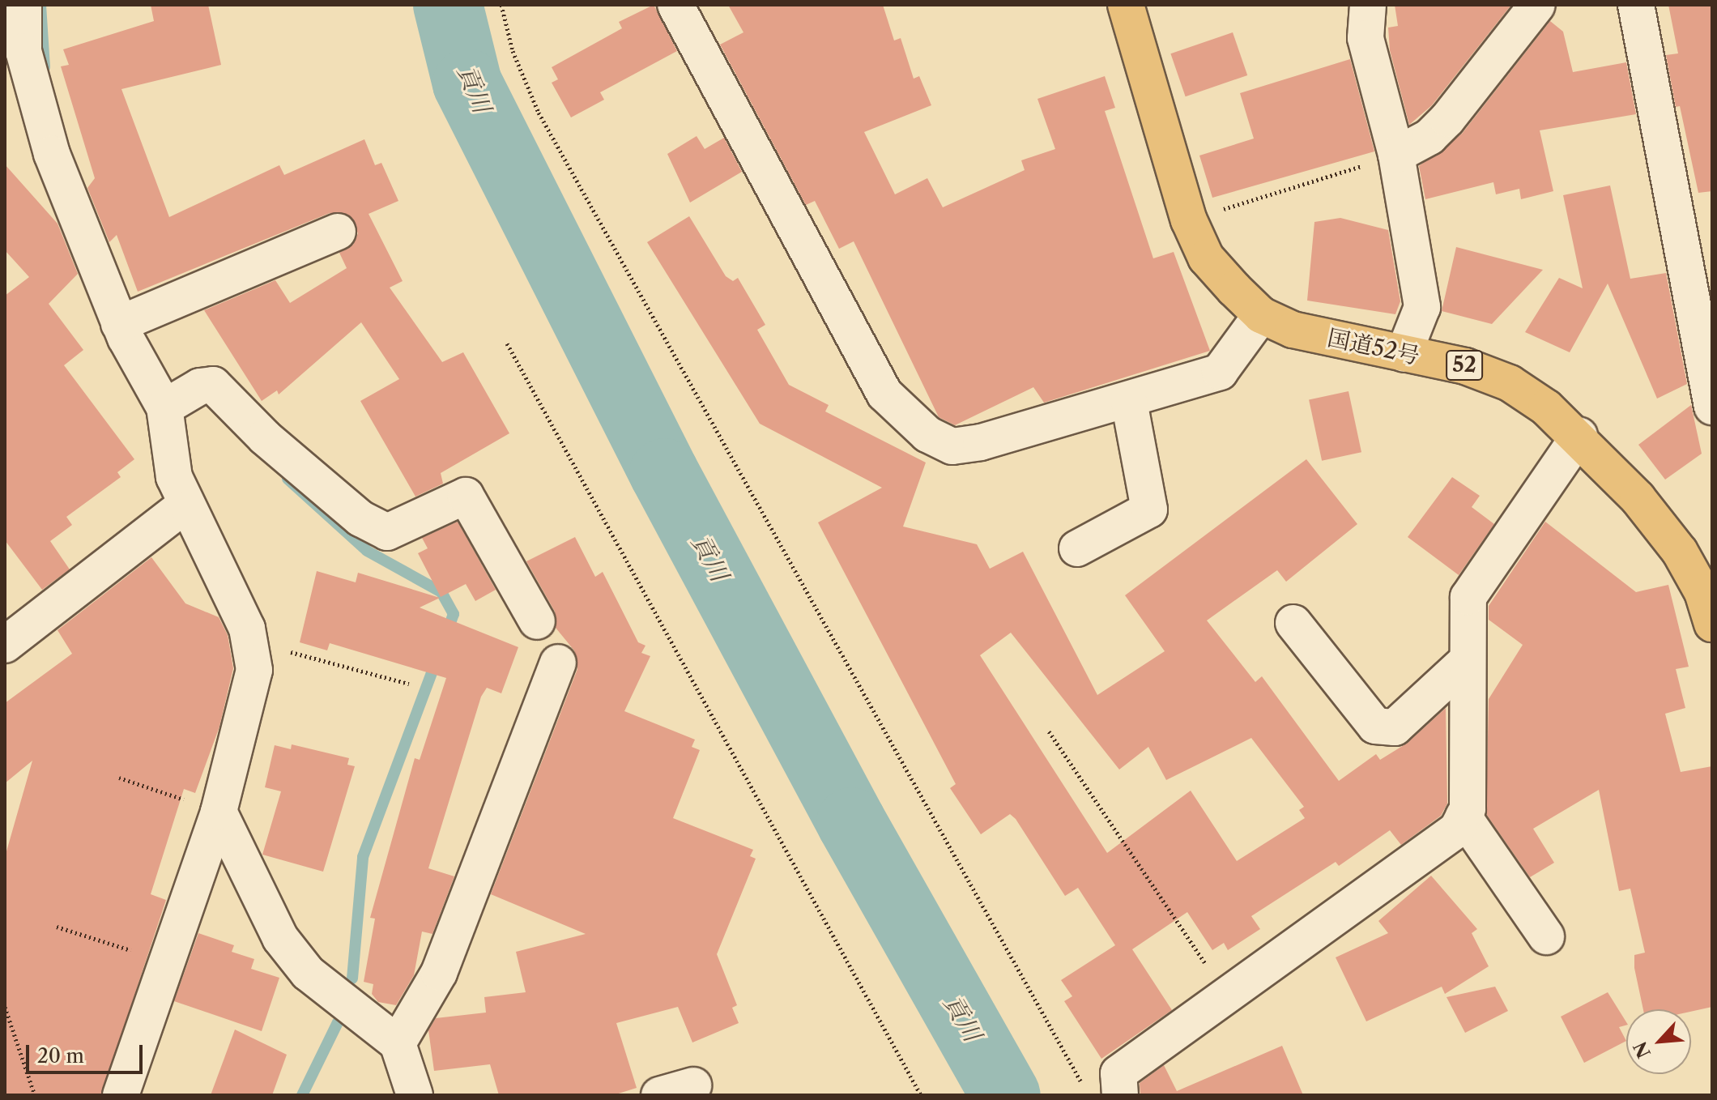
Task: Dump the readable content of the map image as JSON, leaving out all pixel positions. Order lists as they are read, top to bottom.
{
  "streets": {
    "highway": ["国道52号", "52"]
  },
  "water": ["貢川"],
  "scale_bar": "20 m",
  "north": "bottom left"
}
